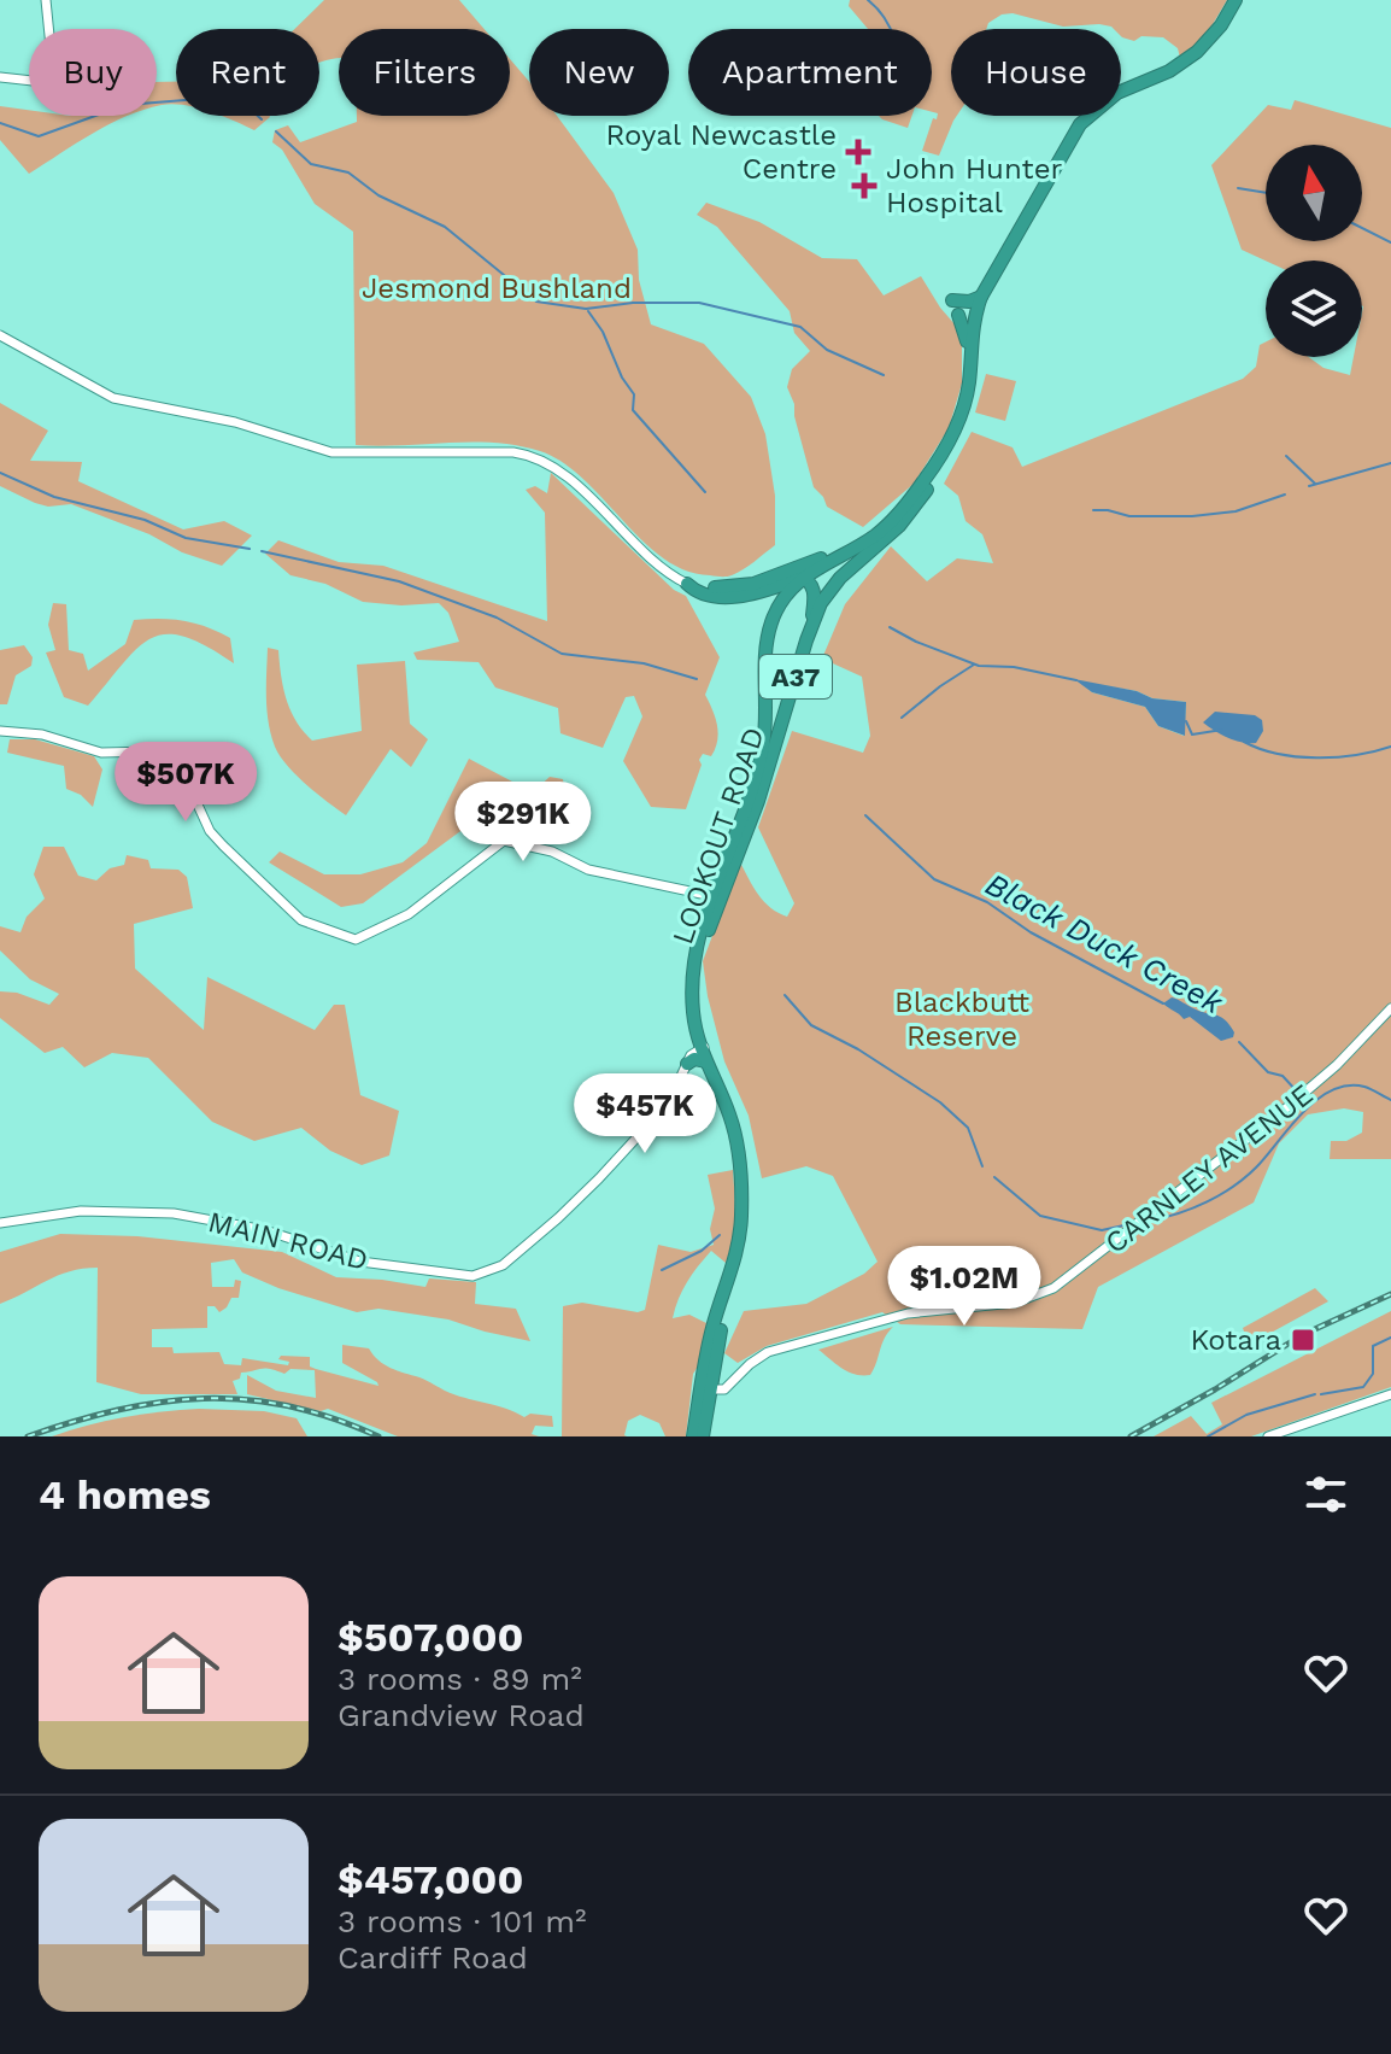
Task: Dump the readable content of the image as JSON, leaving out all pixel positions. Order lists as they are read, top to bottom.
{
  "streets": {
    "highway": ["A37", "LOOKOUT ROAD"],
    "main road": ["CARNLEY AVENUE", "MAIN ROAD"]
  },
  "crossings": [
    ["A37", "LOOKOUT ROAD"],
    ["A37", "CARNLEY AVENUE"],
    ["LOOKOUT ROAD", "MAIN ROAD"]
  ],
  "water": ["Black Duck Creek"],
  "parks": ["Jesmond Bushland", "Blackbutt Reserve"],
  "places": {
    "health": ["Royal Newcastle Centre", "John Hunter Hospital"],
    "transit": ["Kotara"]
  },
  "north": "top",
  "page": {
    "chip": [
      "Buy",
      "Rent",
      "Filters",
      "New",
      "Apartment",
      "House"
    ],
    "price": [
      "$507K",
      "$291K",
      "$457K",
      "$1.02M"
    ],
    "heading": "4 homes",
    "list": [
      {
        "name": "$507,000",
        "note": "3 rooms · 89 m² · Grandview Road"
      },
      {
        "name": "$457,000",
        "note": "3 rooms · 101 m² · Cardiff Road"
      }
    ]
  }
}
